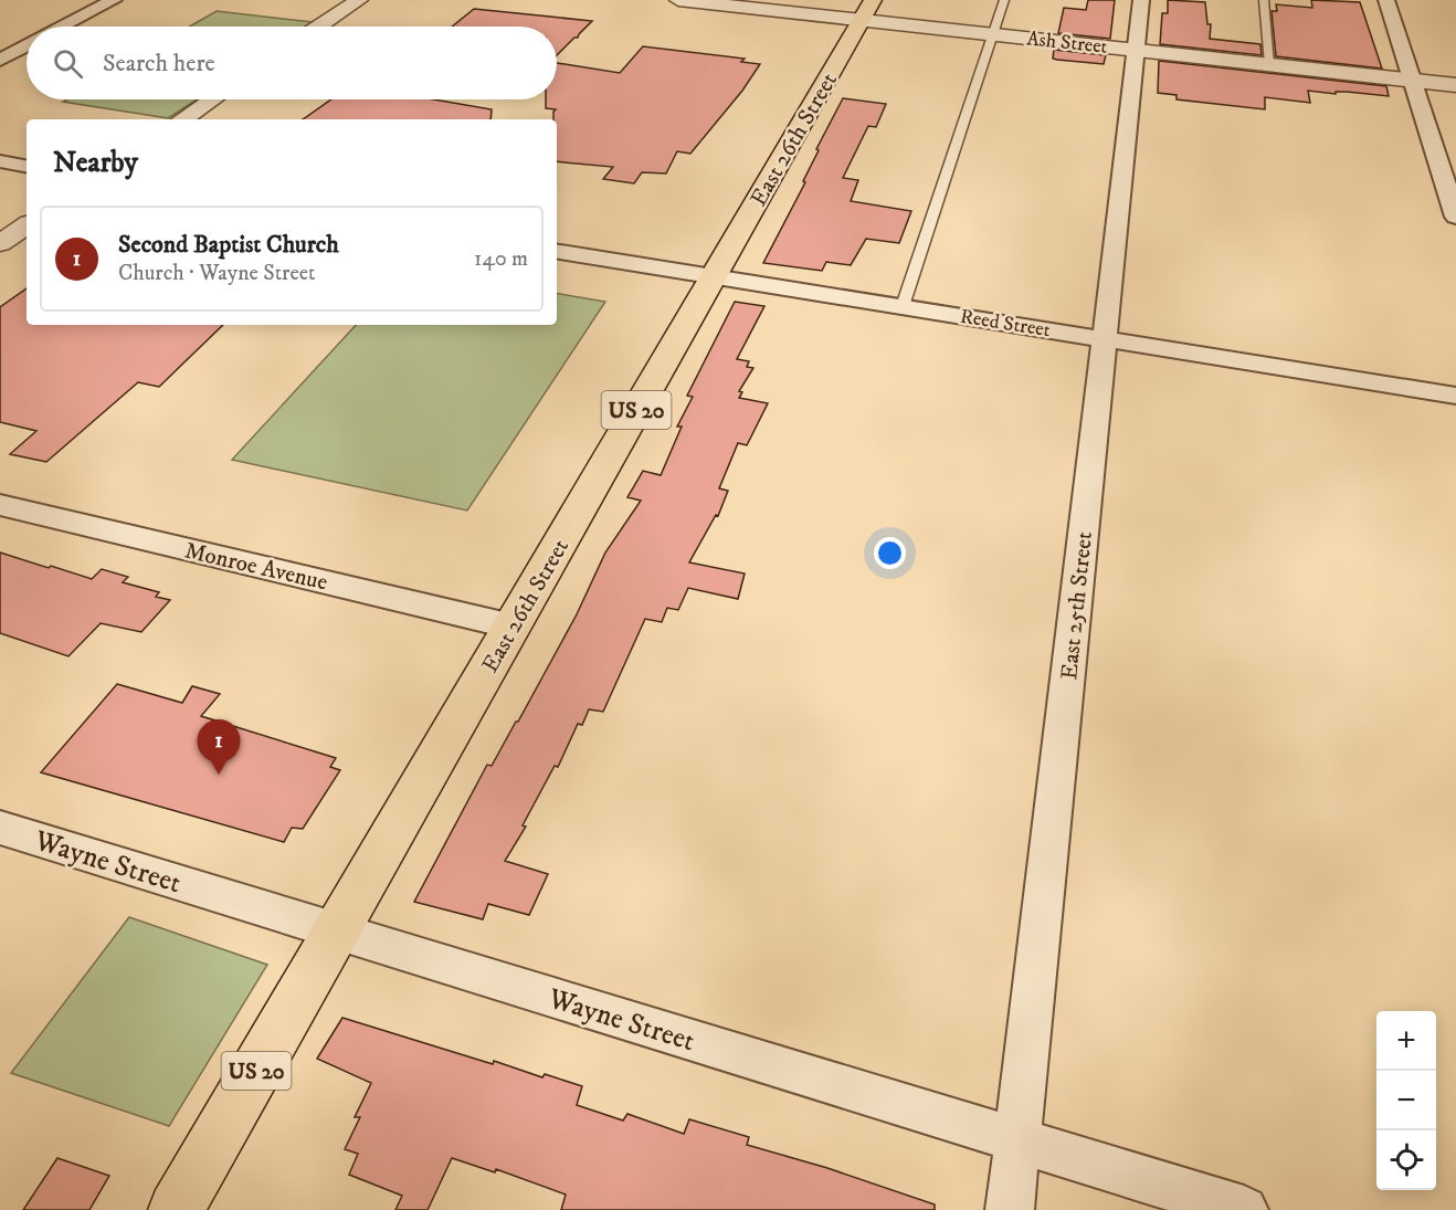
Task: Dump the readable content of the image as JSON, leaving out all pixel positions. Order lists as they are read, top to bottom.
{
  "streets": {
    "main road": ["East 26th Street", "US 20"],
    "street": [
      "Ash Street",
      "Reed Street",
      "Monroe Avenue",
      "East 25th Street",
      "Wayne Street"
    ]
  },
  "crossings": [
    ["Ash Street", "East 26th Street"],
    ["Ash Street", "East 25th Street"],
    ["East 26th Street", "Reed Street"],
    ["East 26th Street", "Monroe Avenue"],
    ["East 26th Street", "Wayne Street"],
    ["Reed Street", "East 25th Street"],
    ["East 25th Street", "Wayne Street"]
  ],
  "page": {
    "search": "Search here",
    "heading": "Nearby",
    "list": [
      {
        "mark": "1",
        "name": "Second Baptist Church",
        "note": "Church · Wayne Street",
        "value": "140 m"
      }
    ],
    "pins": "1",
    "map_buttons": ["+", "−"]
  }
}
